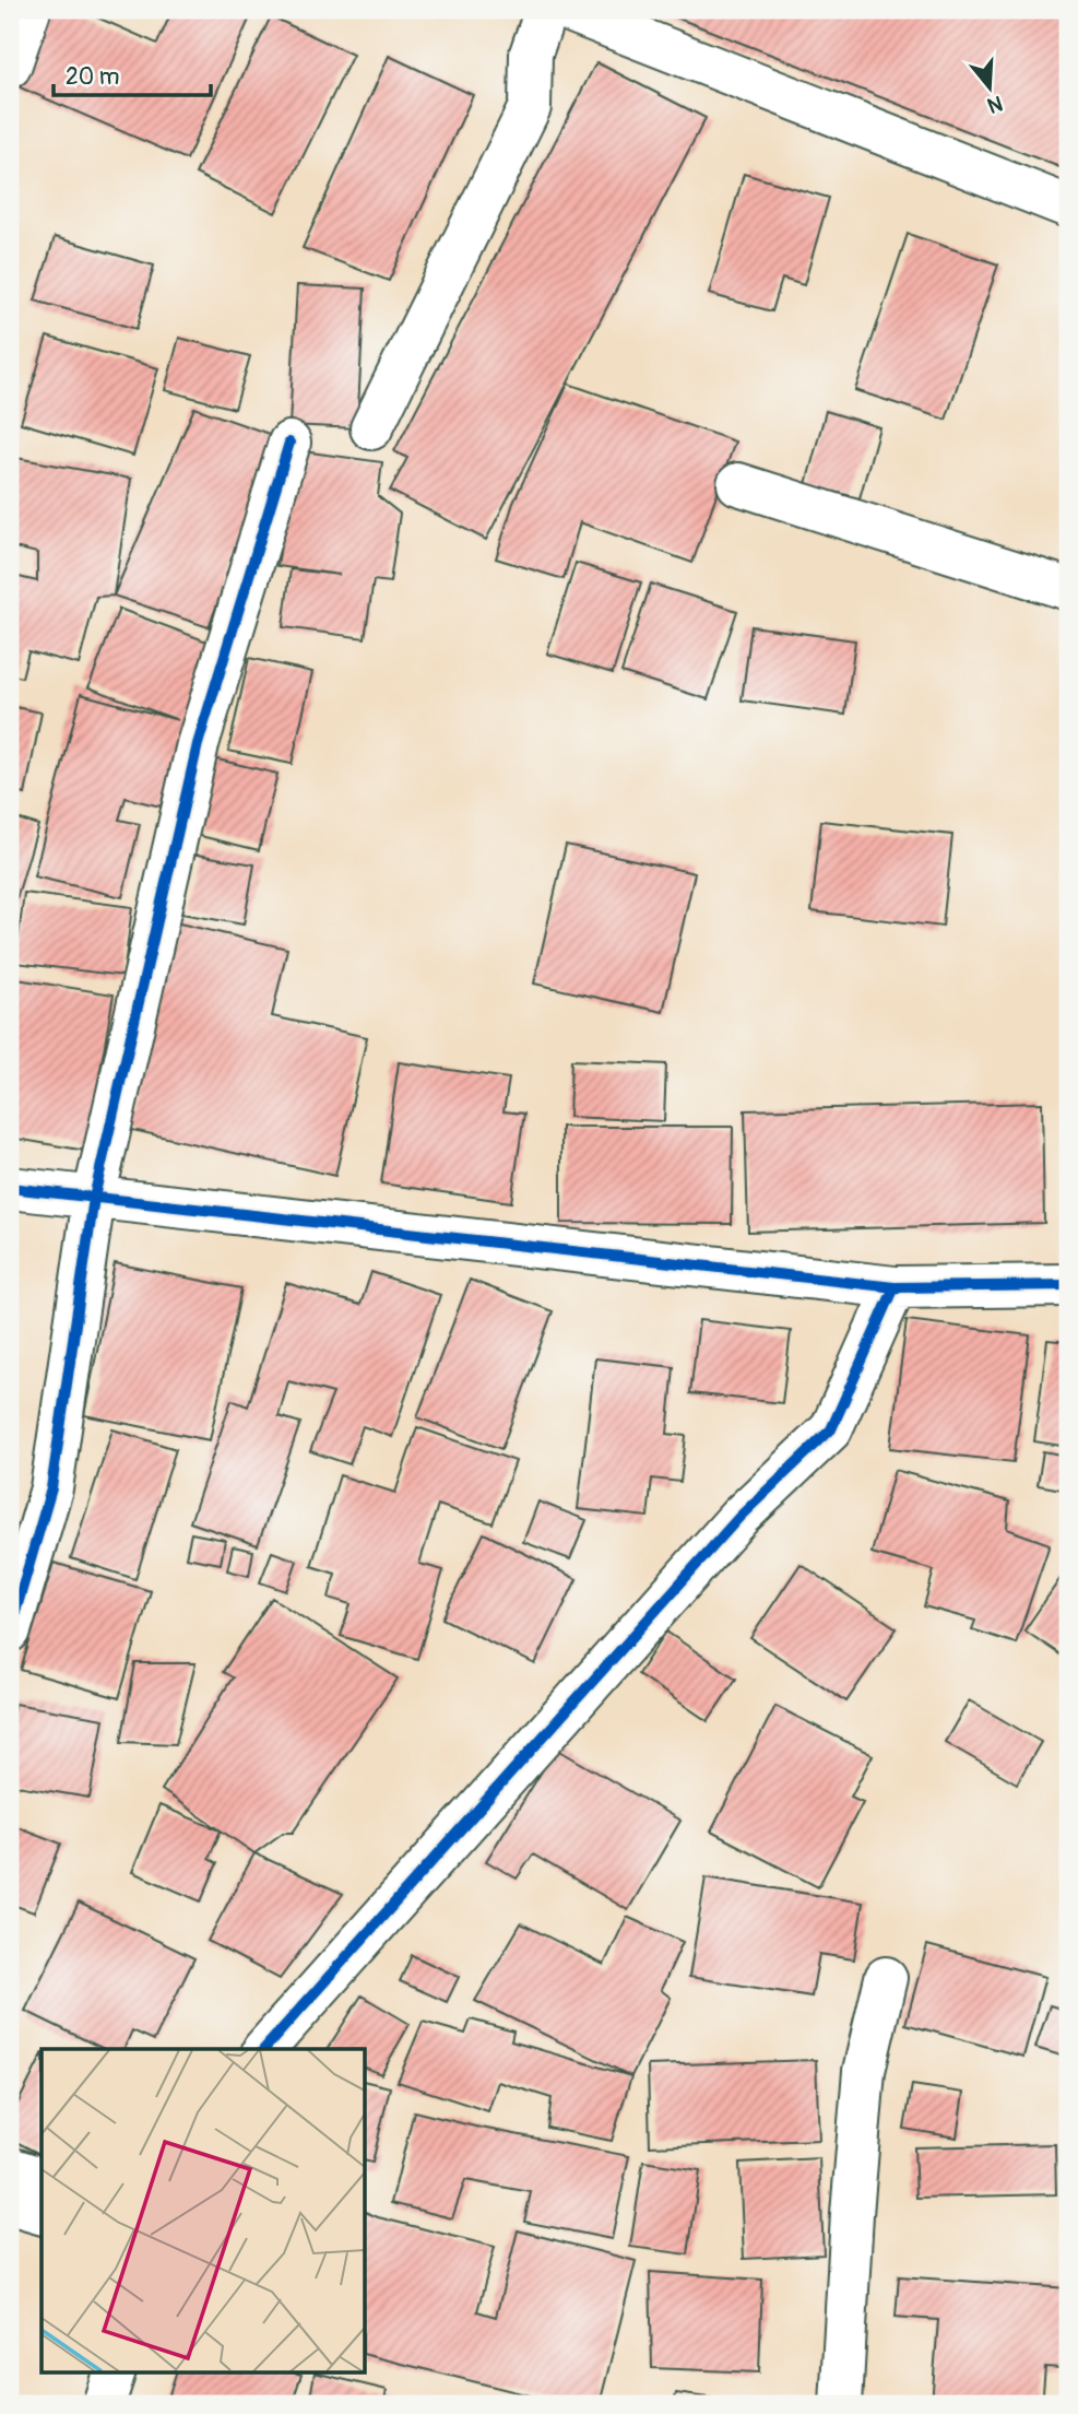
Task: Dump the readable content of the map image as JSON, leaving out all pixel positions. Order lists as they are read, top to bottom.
{
  "scale_bar": "20 m",
  "north": "bottom"
}
